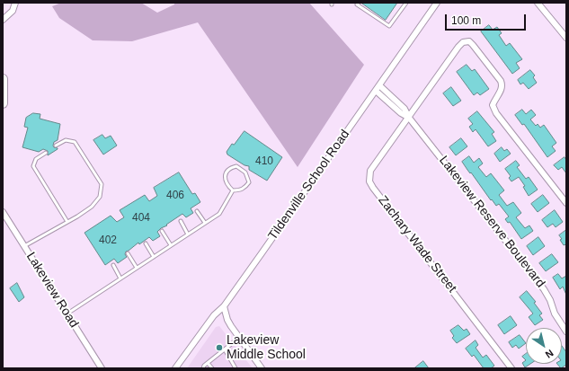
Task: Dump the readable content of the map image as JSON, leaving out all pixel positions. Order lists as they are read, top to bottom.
{
  "streets": {
    "street": [
      "Tildenville School Road",
      "Lakeview Reserve Boulevard",
      "Zachary Wade Street",
      "Lakeview Road"
    ]
  },
  "crossings": [
    ["Tildenville School Road", "Lakeview Reserve Boulevard"],
    ["Lakeview Reserve Boulevard", "Zachary Wade Street"]
  ],
  "places": ["Lakeview Middle School"],
  "house_numbers": [
    "410",
    "406",
    "404",
    "402"
  ],
  "scale_bar": "100 m",
  "north": "bottom right"
}
